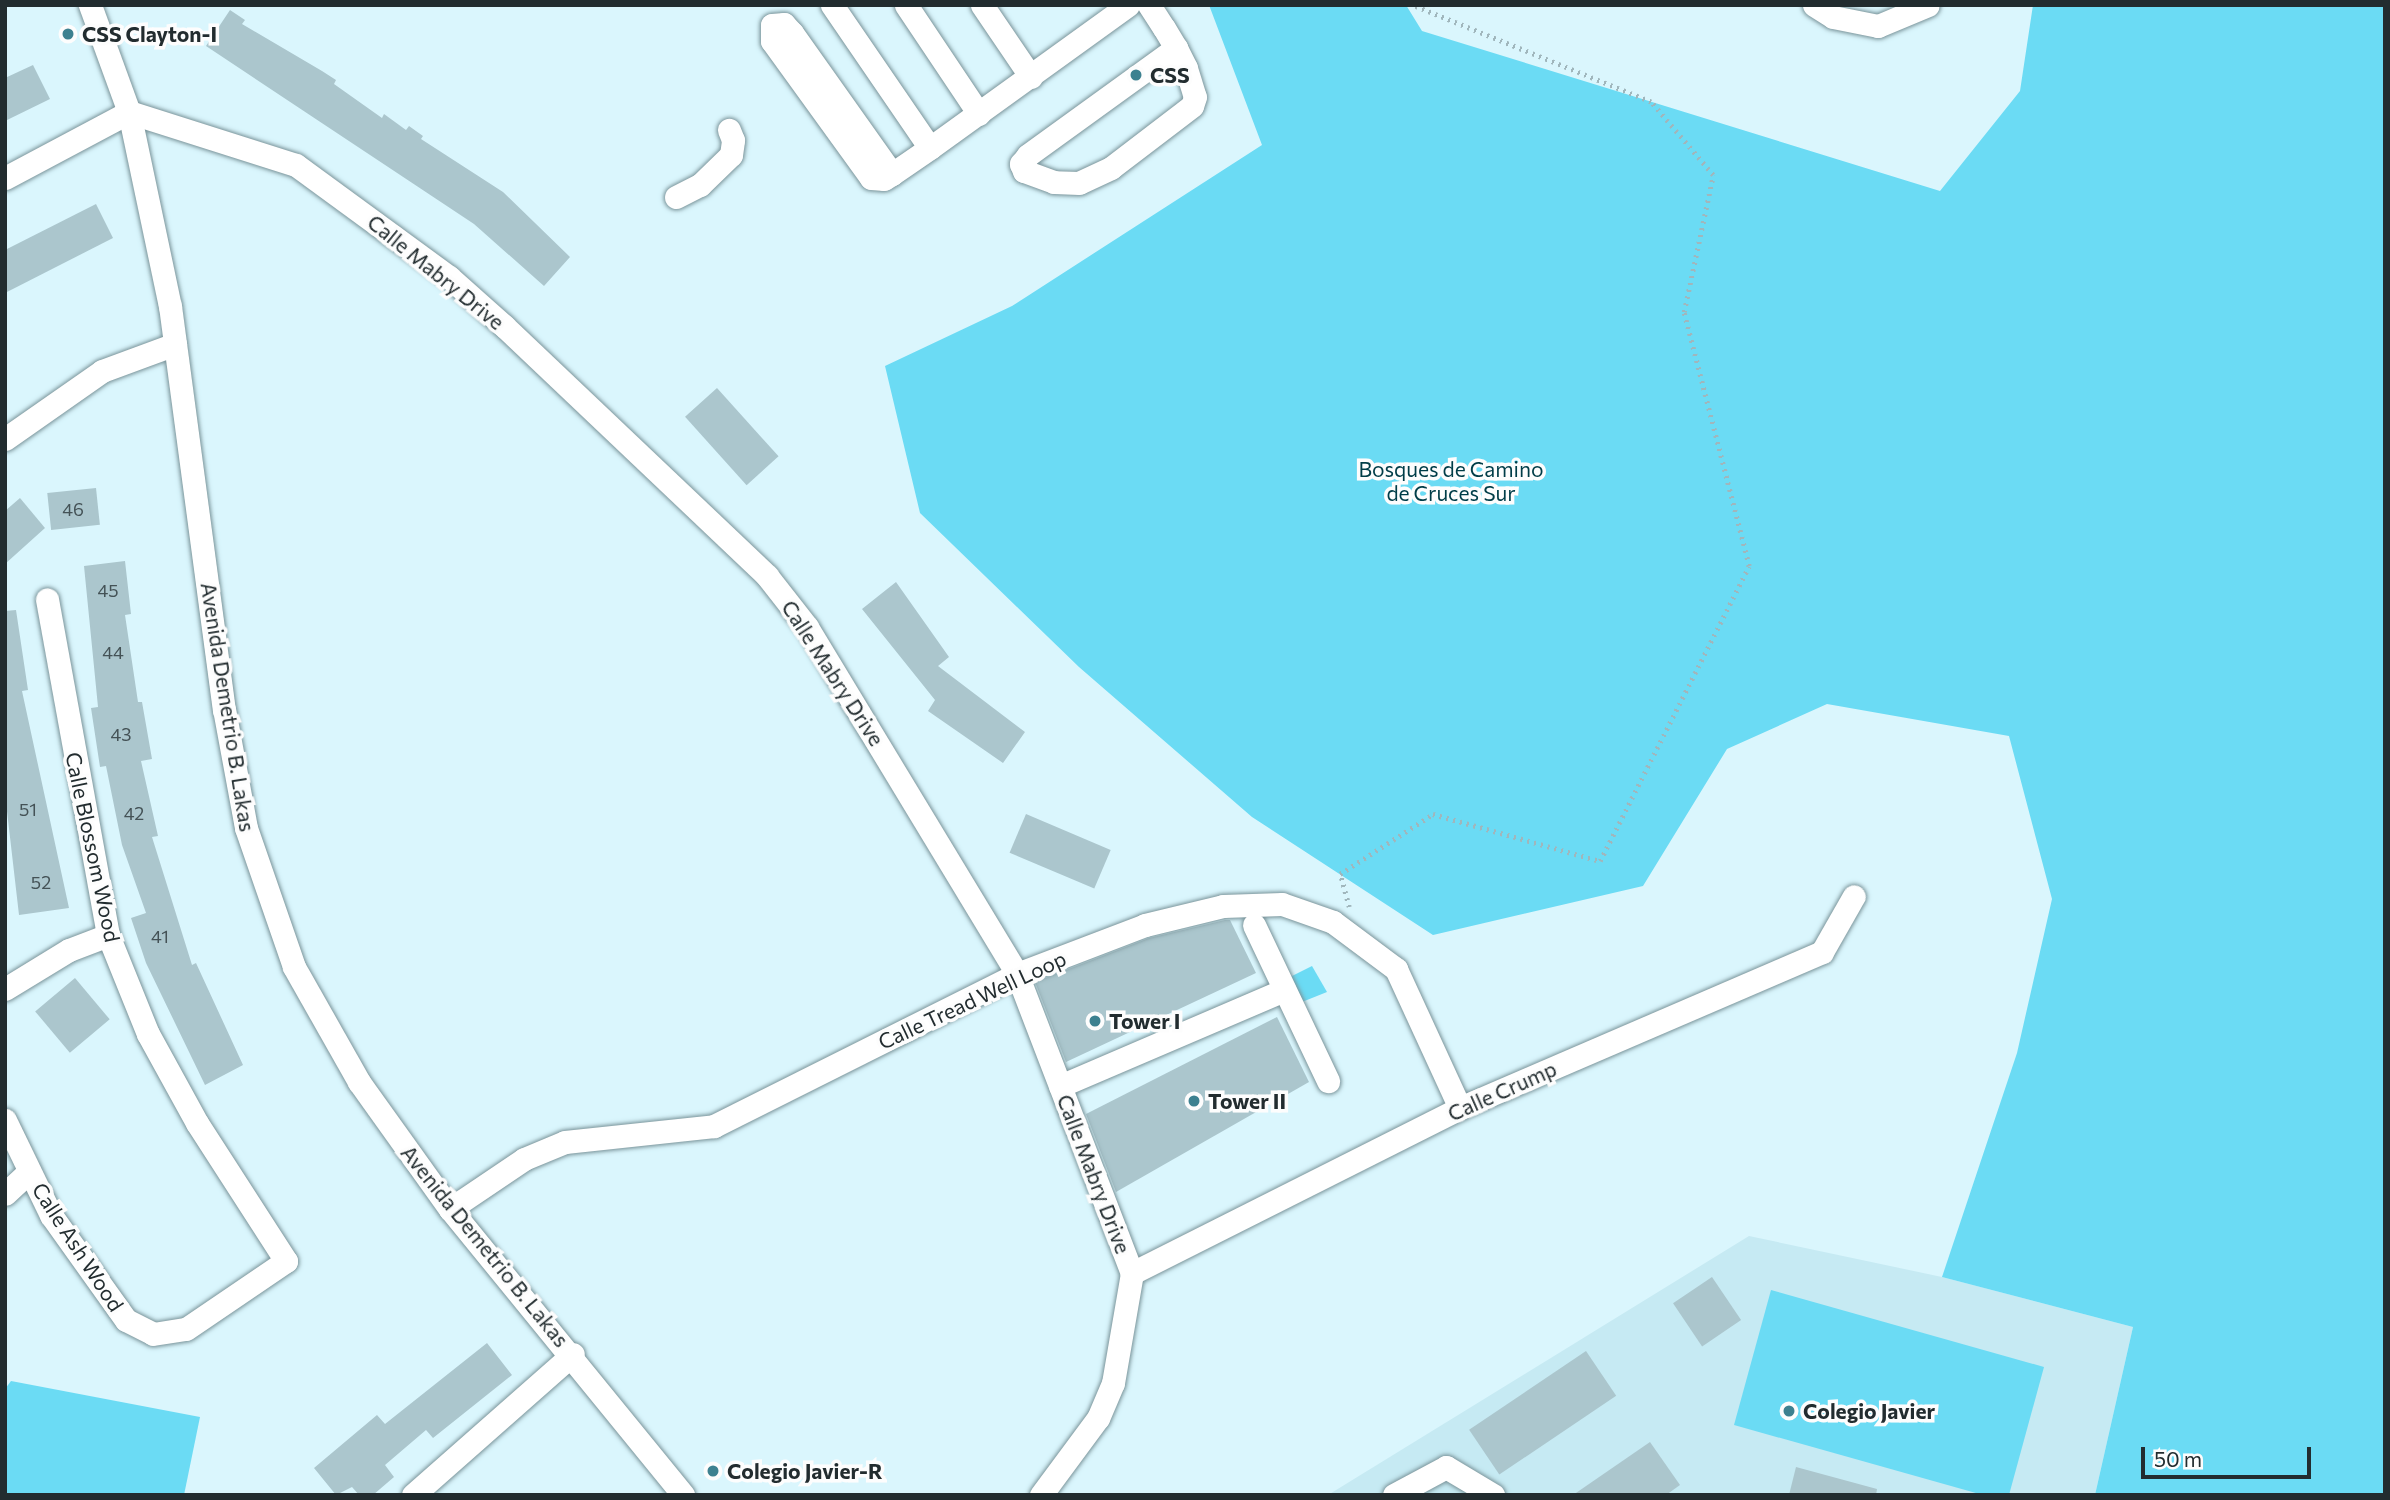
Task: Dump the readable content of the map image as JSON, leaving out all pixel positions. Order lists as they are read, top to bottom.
{
  "streets": {
    "street": [
      "Calle Mabry Drive",
      "Avenida Demetrio B. Lakas",
      "Calle Blossom Wood",
      "Calle Tread Well Loop",
      "Calle Crump",
      "Calle Ash Wood"
    ]
  },
  "crossings": [
    ["Calle Mabry Drive", "Avenida Demetrio B. Lakas"],
    ["Calle Mabry Drive", "Calle Tread Well Loop"],
    ["Calle Mabry Drive", "Calle Crump"],
    ["Avenida Demetrio B. Lakas", "Calle Tread Well Loop"],
    ["Calle Blossom Wood", "Calle Ash Wood"],
    ["Calle Tread Well Loop", "Calle Crump"]
  ],
  "parks": ["Bosques de Camino de Cruces Sur"],
  "places": [
    "CSS Clayton-I",
    "CSS",
    "Tower I",
    "Tower II",
    "Colegio Javier",
    "Colegio Javier-R"
  ],
  "house_numbers": [
    "46",
    "45",
    "44",
    "43",
    "51",
    "42",
    "52",
    "41"
  ],
  "scale_bar": "50 m"
}
